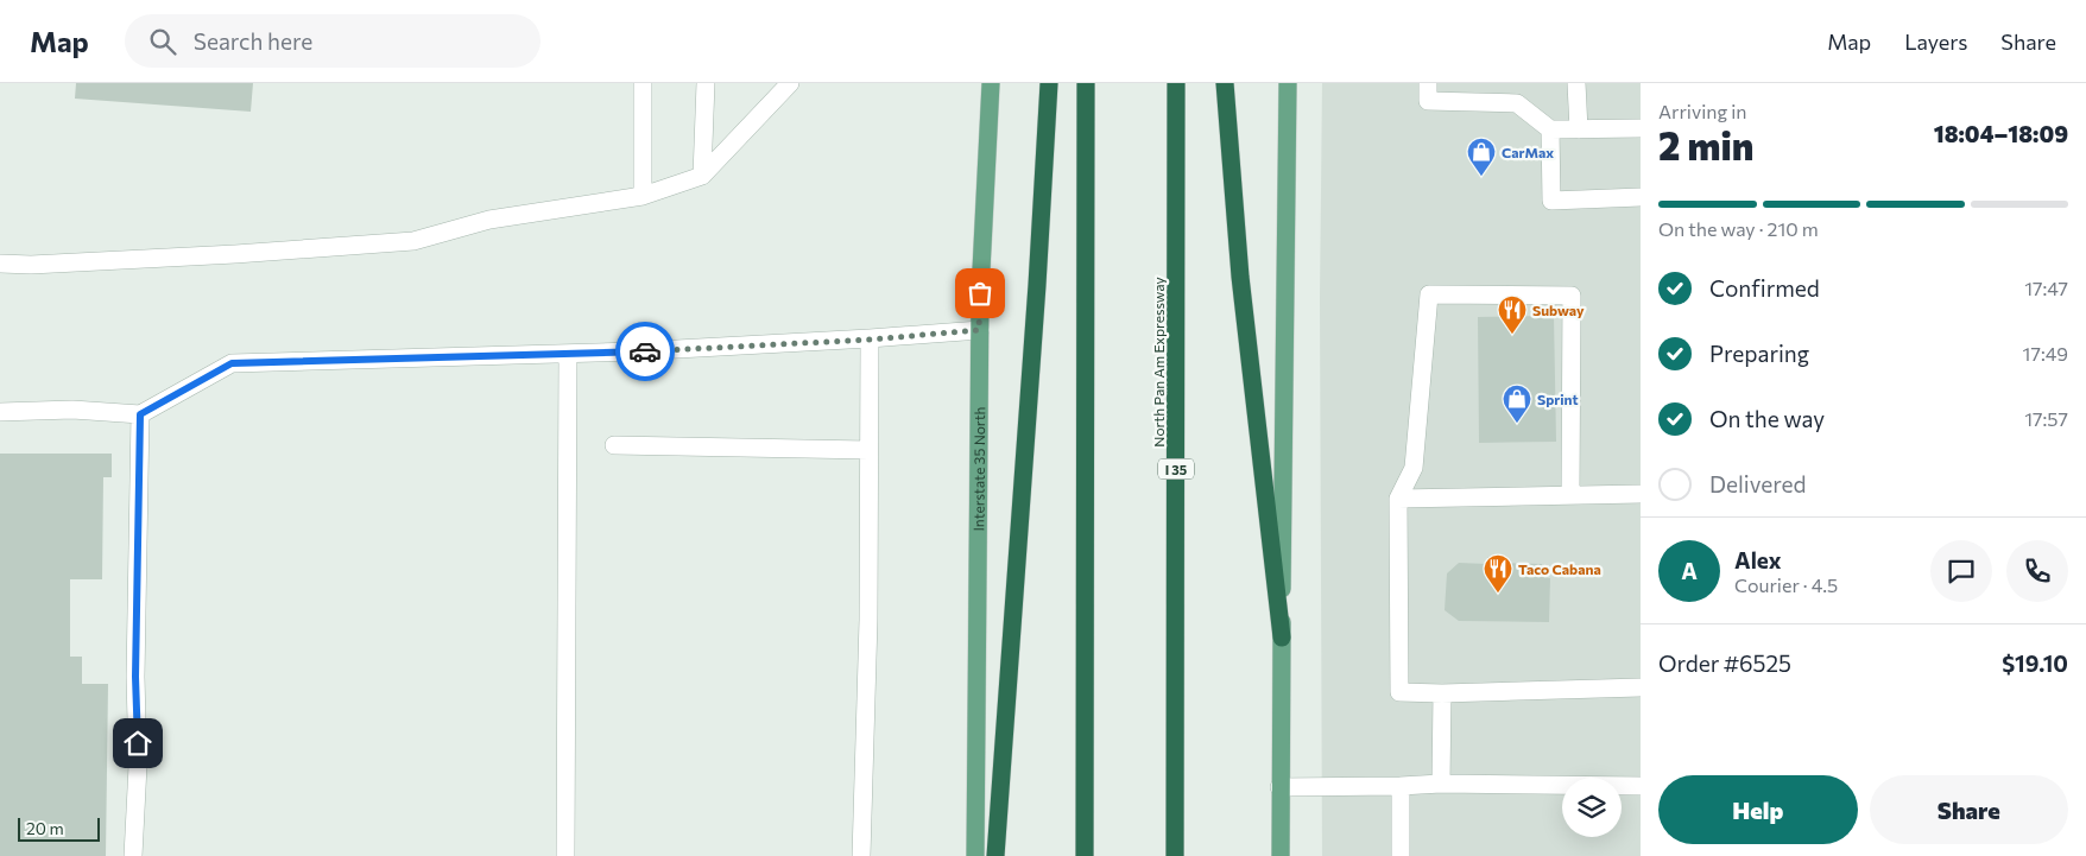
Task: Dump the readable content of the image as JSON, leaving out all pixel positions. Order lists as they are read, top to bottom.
{
  "streets": {
    "highway": ["North Pan Am Expressway", "I 35"],
    "main road": ["Interstate 35 North"]
  },
  "places": {
    "shop": ["CarMax", "Sprint"],
    "restaurant": ["Subway", "Taco Cabana"]
  },
  "scale_bar": "20 m",
  "page": {
    "header": "Map",
    "search": "Search here",
    "nav": ["Map", "Layers", "Share"],
    "heading": ["2 min", "Arriving in", "18:04–18:09"],
    "panel": [
      "Alex",
      "Courier · 4.5",
      "Order #6525",
      "$19.10"
    ],
    "bar": "On the way · 210 m",
    "list": [
      ["Confirmed", "17:47"],
      ["Preparing", "17:49"],
      ["On the way", "17:57"],
      "Delivered"
    ],
    "round": "A",
    "buttons": ["Help", "Share"],
    "scale": "20 m"
  }
}
